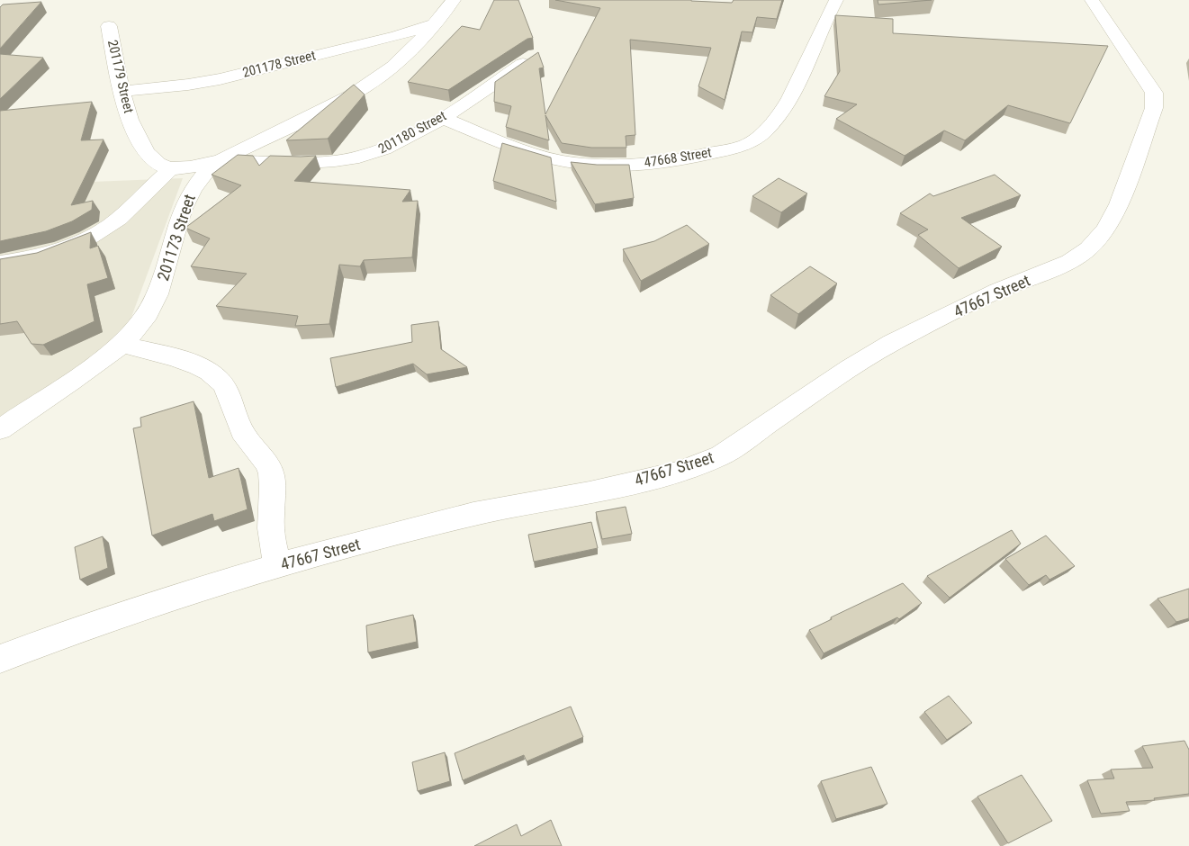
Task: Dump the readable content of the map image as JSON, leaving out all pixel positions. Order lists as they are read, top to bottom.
{
  "streets": {
    "street": [
      "201178 Street",
      "201179 Street",
      "201180 Street",
      "47668 Street",
      "201173 Street",
      "47667 Street"
    ]
  },
  "crossings": [
    ["201178 Street", "201179 Street"],
    ["201178 Street", "201173 Street"],
    ["201180 Street", "47668 Street"],
    ["201180 Street", "201173 Street"]
  ]
}
